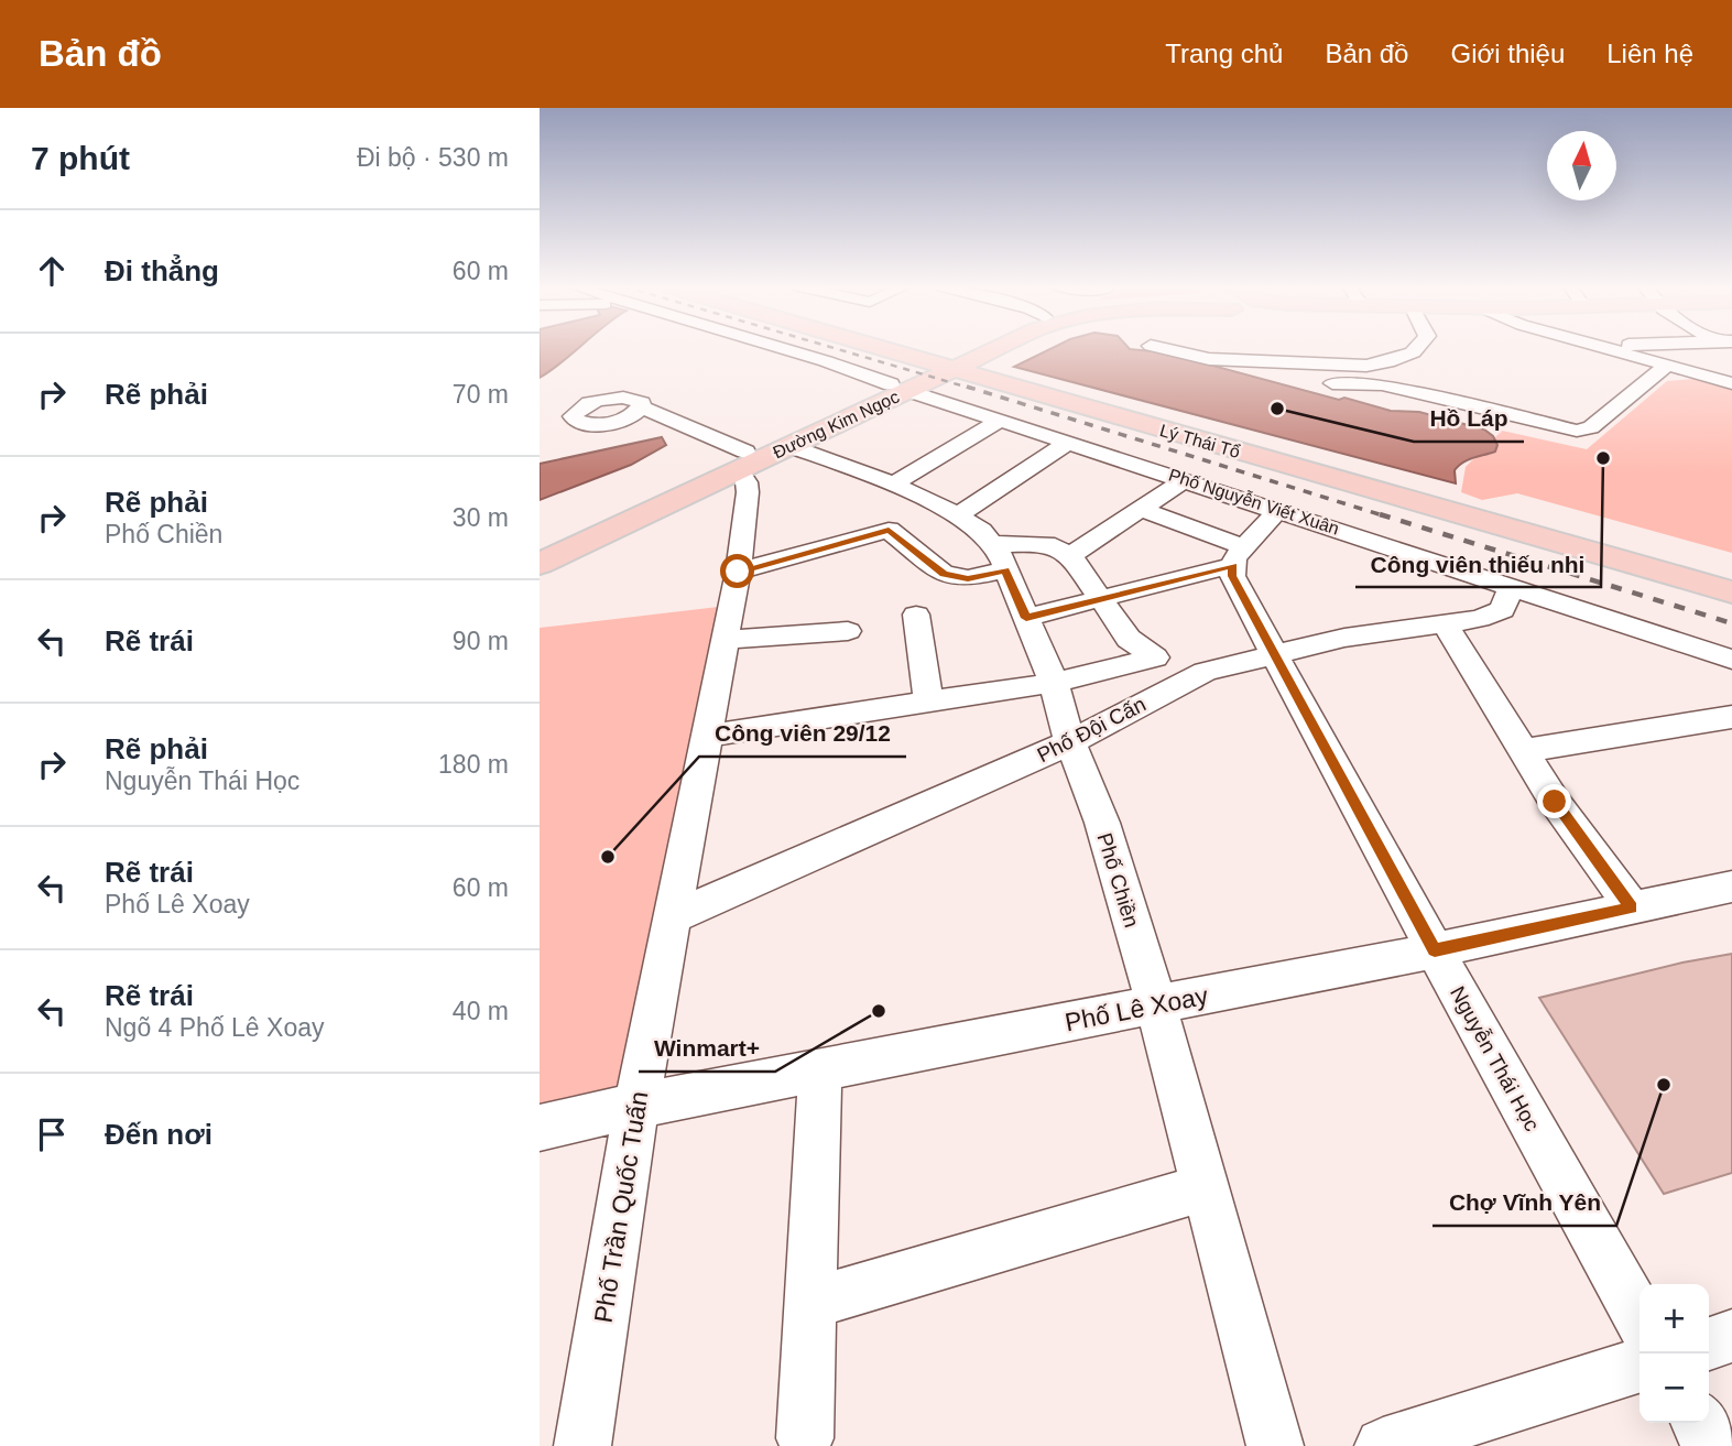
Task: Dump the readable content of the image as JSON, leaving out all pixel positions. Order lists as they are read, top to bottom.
{
  "streets": {
    "main road": ["Đường Kim Ngọc", "Lý Thái Tổ"],
    "street": [
      "Phố Nguyễn Viết Xuân",
      "Phố Đội Cấn",
      "Phố Chiền",
      "Phố Lê Xoay",
      "Nguyễn Thái Học",
      "Phố Trần Quốc Tuấn"
    ]
  },
  "crossings": [
    ["Đường Kim Ngọc", "Lý Thái Tổ"],
    ["Đường Kim Ngọc", "Phố Nguyễn Viết Xuân"],
    ["Đường Kim Ngọc", "Phố Chiền"],
    ["Đường Kim Ngọc", "Phố Trần Quốc Tuấn"],
    ["Phố Nguyễn Viết Xuân", "Phố Đội Cấn"],
    ["Phố Đội Cấn", "Phố Chiền"],
    ["Phố Đội Cấn", "Nguyễn Thái Học"],
    ["Phố Đội Cấn", "Phố Trần Quốc Tuấn"],
    ["Phố Chiền", "Phố Lê Xoay"],
    ["Phố Lê Xoay", "Nguyễn Thái Học"],
    ["Phố Lê Xoay", "Phố Trần Quốc Tuấn"]
  ],
  "places": [
    "Hồ Láp",
    "Công viên thiếu nhi",
    "Công viên 29/12",
    "Winmart+",
    "Chợ Vĩnh Yên"
  ],
  "north": "top",
  "page": {
    "header": "Bản đồ",
    "nav": [
      "Trang chủ",
      "Bản đồ",
      "Giới thiệu",
      "Liên hệ"
    ],
    "heading": ["7 phút", "Đi bộ · 530 m"],
    "list": [
      ["Đi thẳng", "60 m"],
      ["Rẽ phải", "70 m"],
      ["Rẽ phải", "Phố Chiền", "30 m"],
      ["Rẽ trái", "90 m"],
      ["Rẽ phải", "Nguyễn Thái Học", "180 m"],
      ["Rẽ trái", "Phố Lê Xoay", "60 m"],
      ["Rẽ trái", "Ngõ 4 Phố Lê Xoay", "40 m"],
      "Đến nơi"
    ],
    "map_buttons": ["+", "−"]
  }
}
